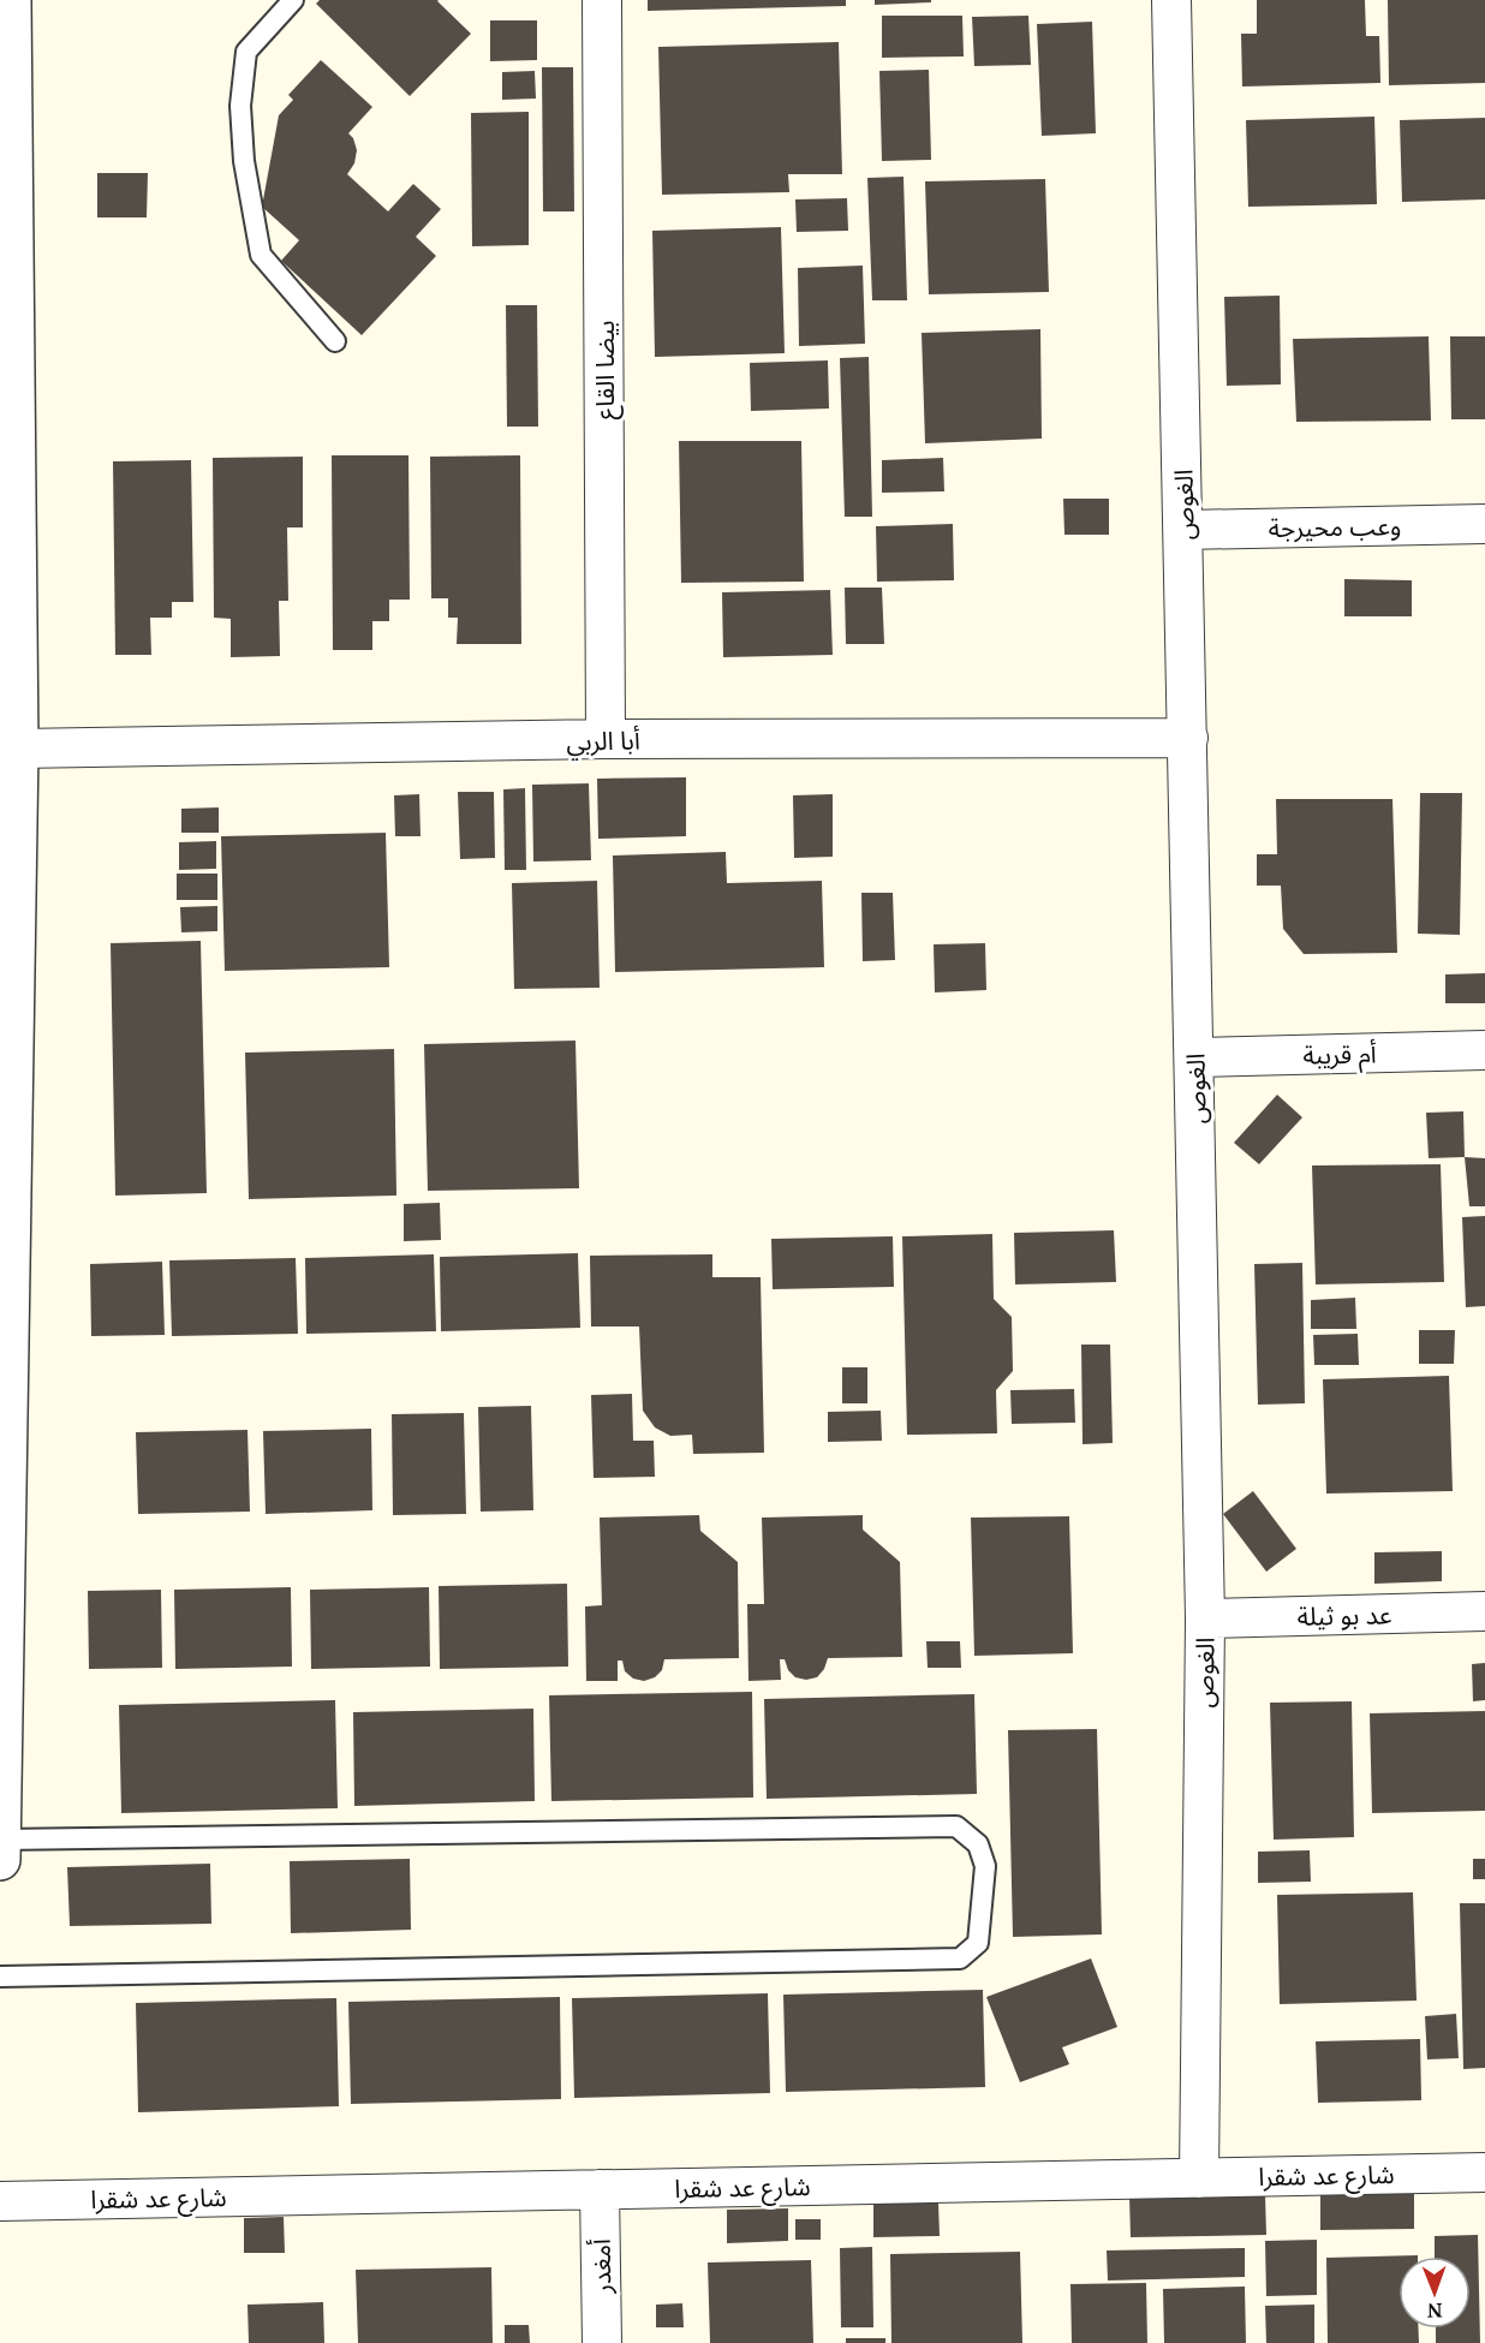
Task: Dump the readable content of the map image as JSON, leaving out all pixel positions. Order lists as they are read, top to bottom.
{
  "streets": {
    "street": [
      "بيضا القاع",
      "الغوص",
      "وعب محيرجة",
      "أبا الربي",
      "أم قريبة",
      "عد بو ثيلة",
      "شارع عد شقرا",
      "أمغدر"
    ]
  },
  "crossings": [
    ["بيضا القاع", "أبا الربي"],
    ["الغوص", "وعب محيرجة"],
    ["الغوص", "أبا الربي"],
    ["الغوص", "أم قريبة"],
    ["الغوص", "عد بو ثيلة"],
    ["الغوص", "شارع عد شقرا"],
    ["شارع عد شقرا", "أمغدر"]
  ],
  "north": "bottom"
}
